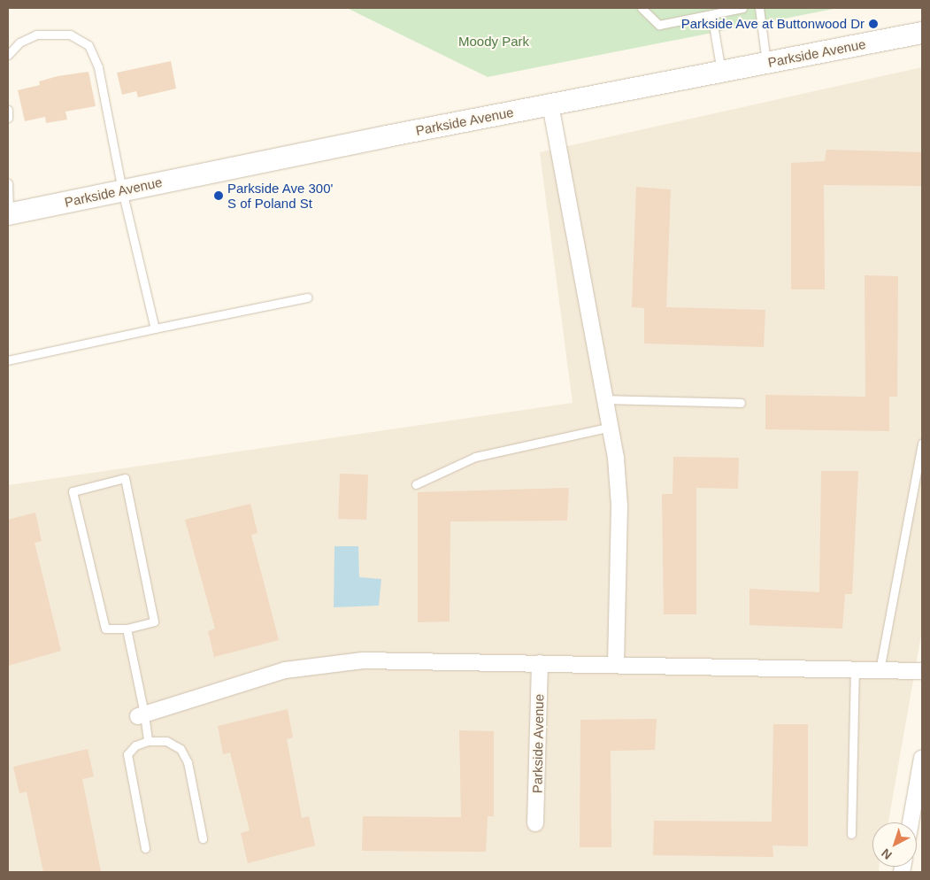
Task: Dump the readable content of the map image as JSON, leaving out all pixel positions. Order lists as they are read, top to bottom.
{
  "streets": {
    "main road": ["Parkside Avenue"]
  },
  "parks": ["Moody Park"],
  "places": ["Parkside Ave at Buttonwood Dr", "Parkside Ave 300' S of Poland St"],
  "north": "bottom left"
}
